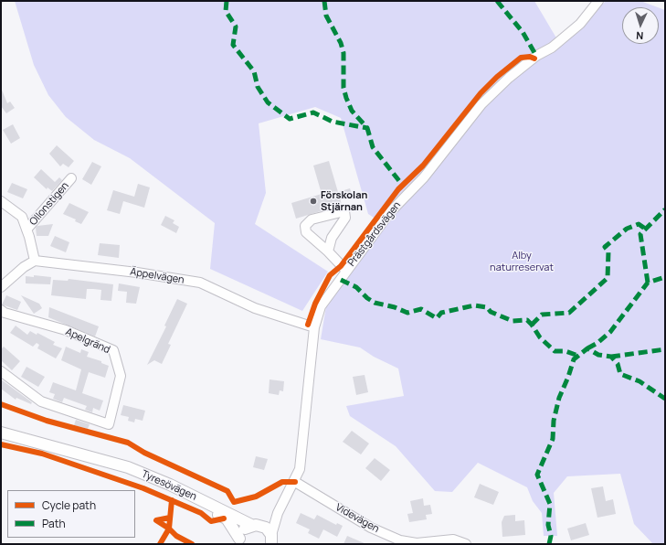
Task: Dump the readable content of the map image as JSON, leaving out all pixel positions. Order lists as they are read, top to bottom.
{
  "streets": {
    "main road": ["Tyresövägen"],
    "street": [
      "Ollonstigen",
      "Prästgårdsvägen",
      "Äppelvägen",
      "Apelgränd",
      "Videvägen"
    ]
  },
  "crossings": [
    ["Ollonstigen", "Äppelvägen"],
    ["Prästgårdsvägen", "Äppelvägen"],
    ["Prästgårdsvägen", "Tyresövägen"],
    ["Prästgårdsvägen", "Videvägen"]
  ],
  "parks": ["Alby naturreservat"],
  "places": ["Förskolan Stjärnan"],
  "legend": ["Cycle path", "Path"],
  "north": "bottom"
}
